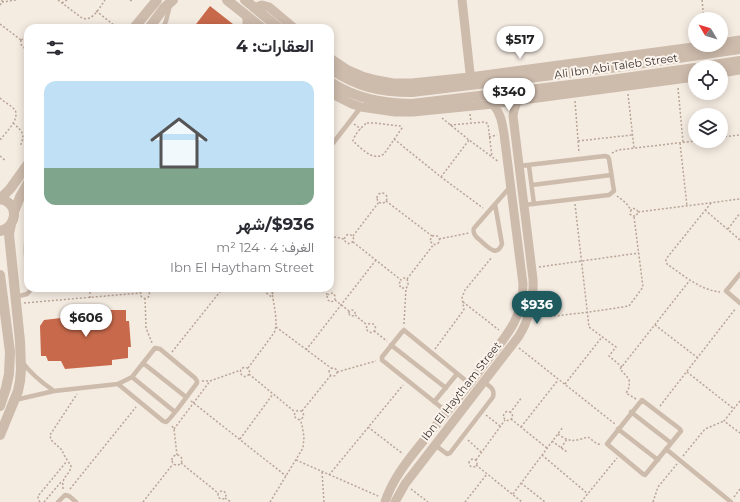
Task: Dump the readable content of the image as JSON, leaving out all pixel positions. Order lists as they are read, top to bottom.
{
  "streets": {
    "street": ["Ali Ibn Abi Taleb Street", "Ibn El Haytham Street"]
  },
  "north": "top left",
  "page": {
    "heading": "العقارات: 4",
    "price": [
      "$517",
      "$340",
      "$936",
      "$606"
    ],
    "list": [
      {
        "name": "$936/شهر",
        "note": "الغرف: 4 · 124 m² · Ibn El Haytham Street"
      }
    ]
  }
}
